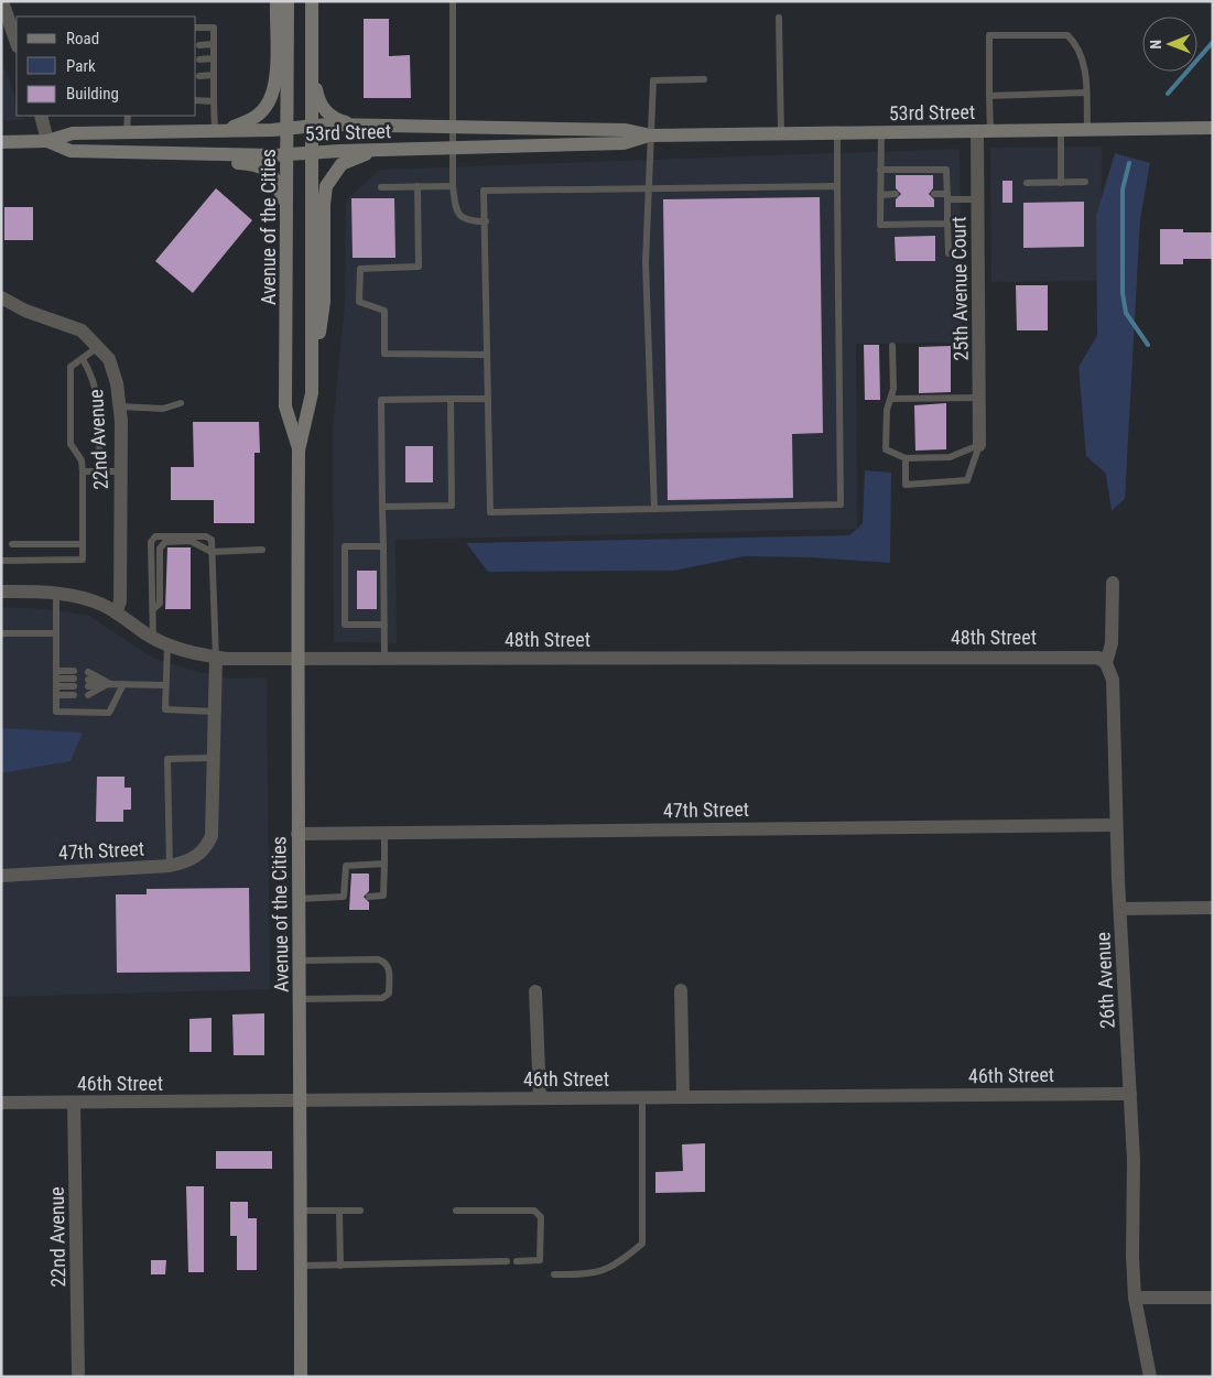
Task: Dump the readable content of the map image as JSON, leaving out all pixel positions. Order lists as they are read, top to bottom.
{
  "streets": {
    "main road": ["53rd Street", "Avenue of the Cities"],
    "street": [
      "25th Avenue Court",
      "22nd Avenue",
      "48th Street",
      "47th Street",
      "26th Avenue",
      "46th Street"
    ]
  },
  "crossings": [
    ["53rd Street", "Avenue of the Cities"],
    ["53rd Street", "25th Avenue Court"],
    ["Avenue of the Cities", "48th Street"],
    ["Avenue of the Cities", "47th Street"],
    ["Avenue of the Cities", "46th Street"],
    ["22nd Avenue", "48th Street"],
    ["22nd Avenue", "46th Street"],
    ["48th Street", "26th Avenue"],
    ["47th Street", "26th Avenue"],
    ["26th Avenue", "46th Street"]
  ],
  "legend": ["Road", "Park", "Building"],
  "north": "left"
}
